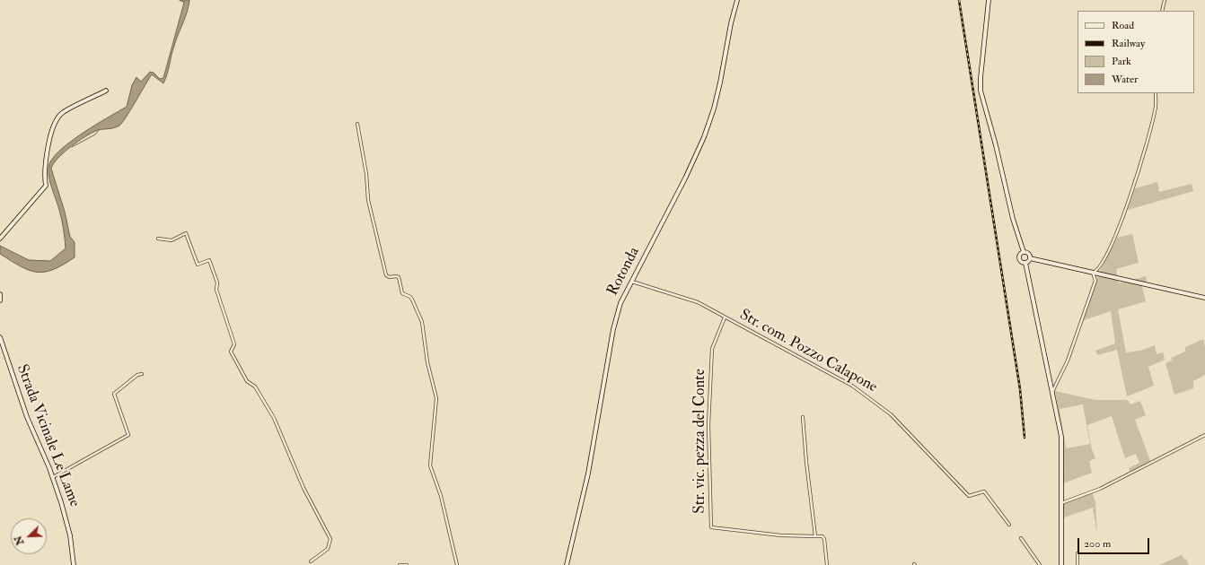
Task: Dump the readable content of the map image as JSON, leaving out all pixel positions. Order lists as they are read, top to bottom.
{
  "streets": {
    "main road": ["Rotonda", "Strada Vicinale Le Lame"],
    "street": ["Str. com. Pozzo Calapone", "Str. vic. pezza del Conte"]
  },
  "crossings": [
    ["Rotonda", "Str. com. Pozzo Calapone"],
    ["Str. com. Pozzo Calapone", "Str. vic. pezza del Conte"]
  ],
  "legend": [
    "Road",
    "Railway",
    "Park",
    "Water"
  ],
  "scale_bar": "200 m",
  "north": "bottom left"
}
